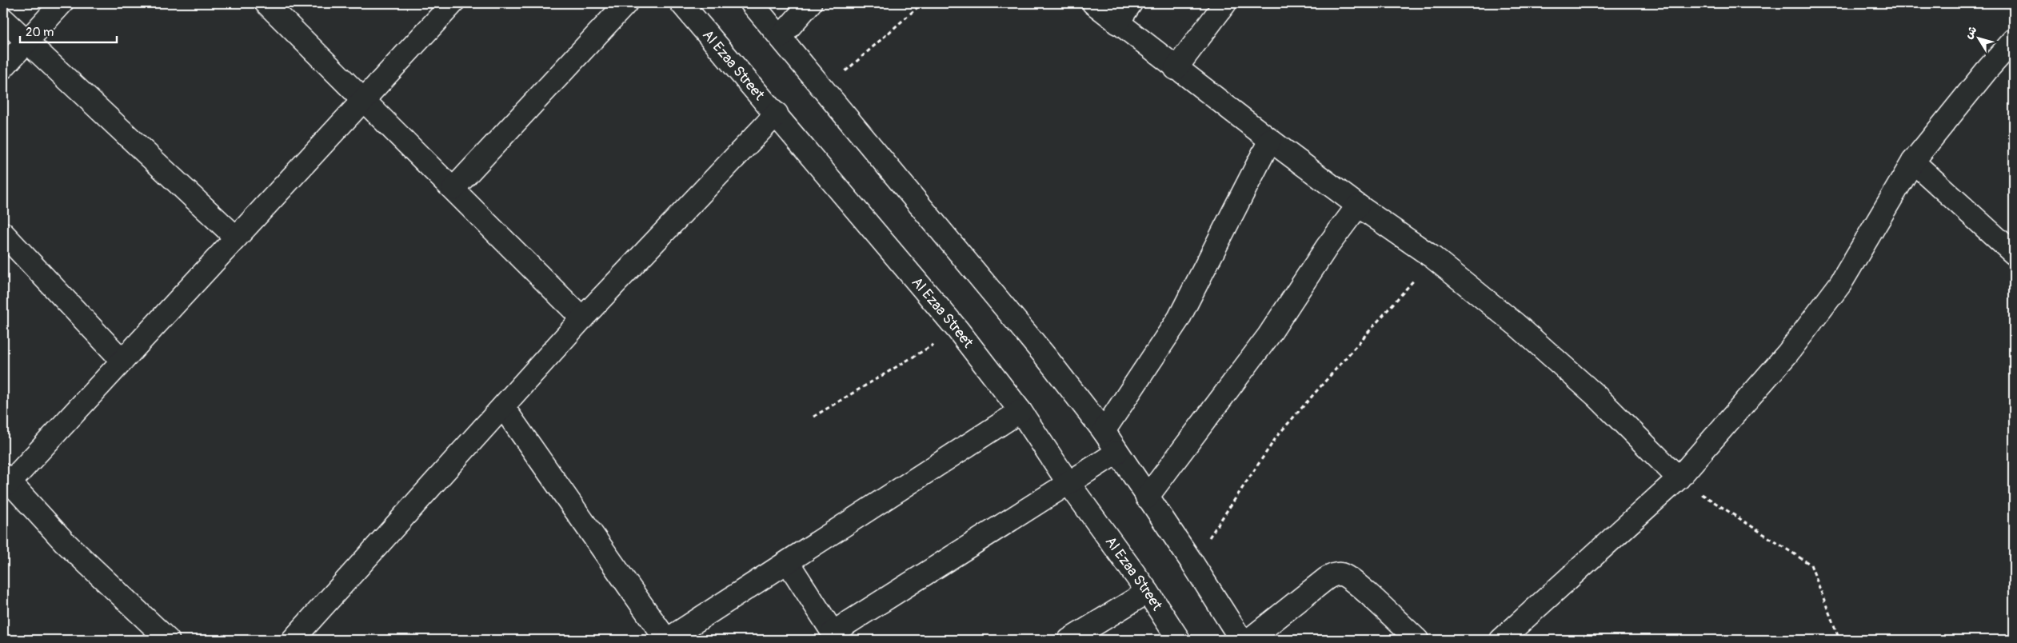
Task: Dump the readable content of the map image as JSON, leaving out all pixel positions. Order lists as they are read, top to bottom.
{
  "streets": {
    "street": ["Al Ezaa Street"]
  },
  "scale_bar": "20 m",
  "north": "top left"
}
